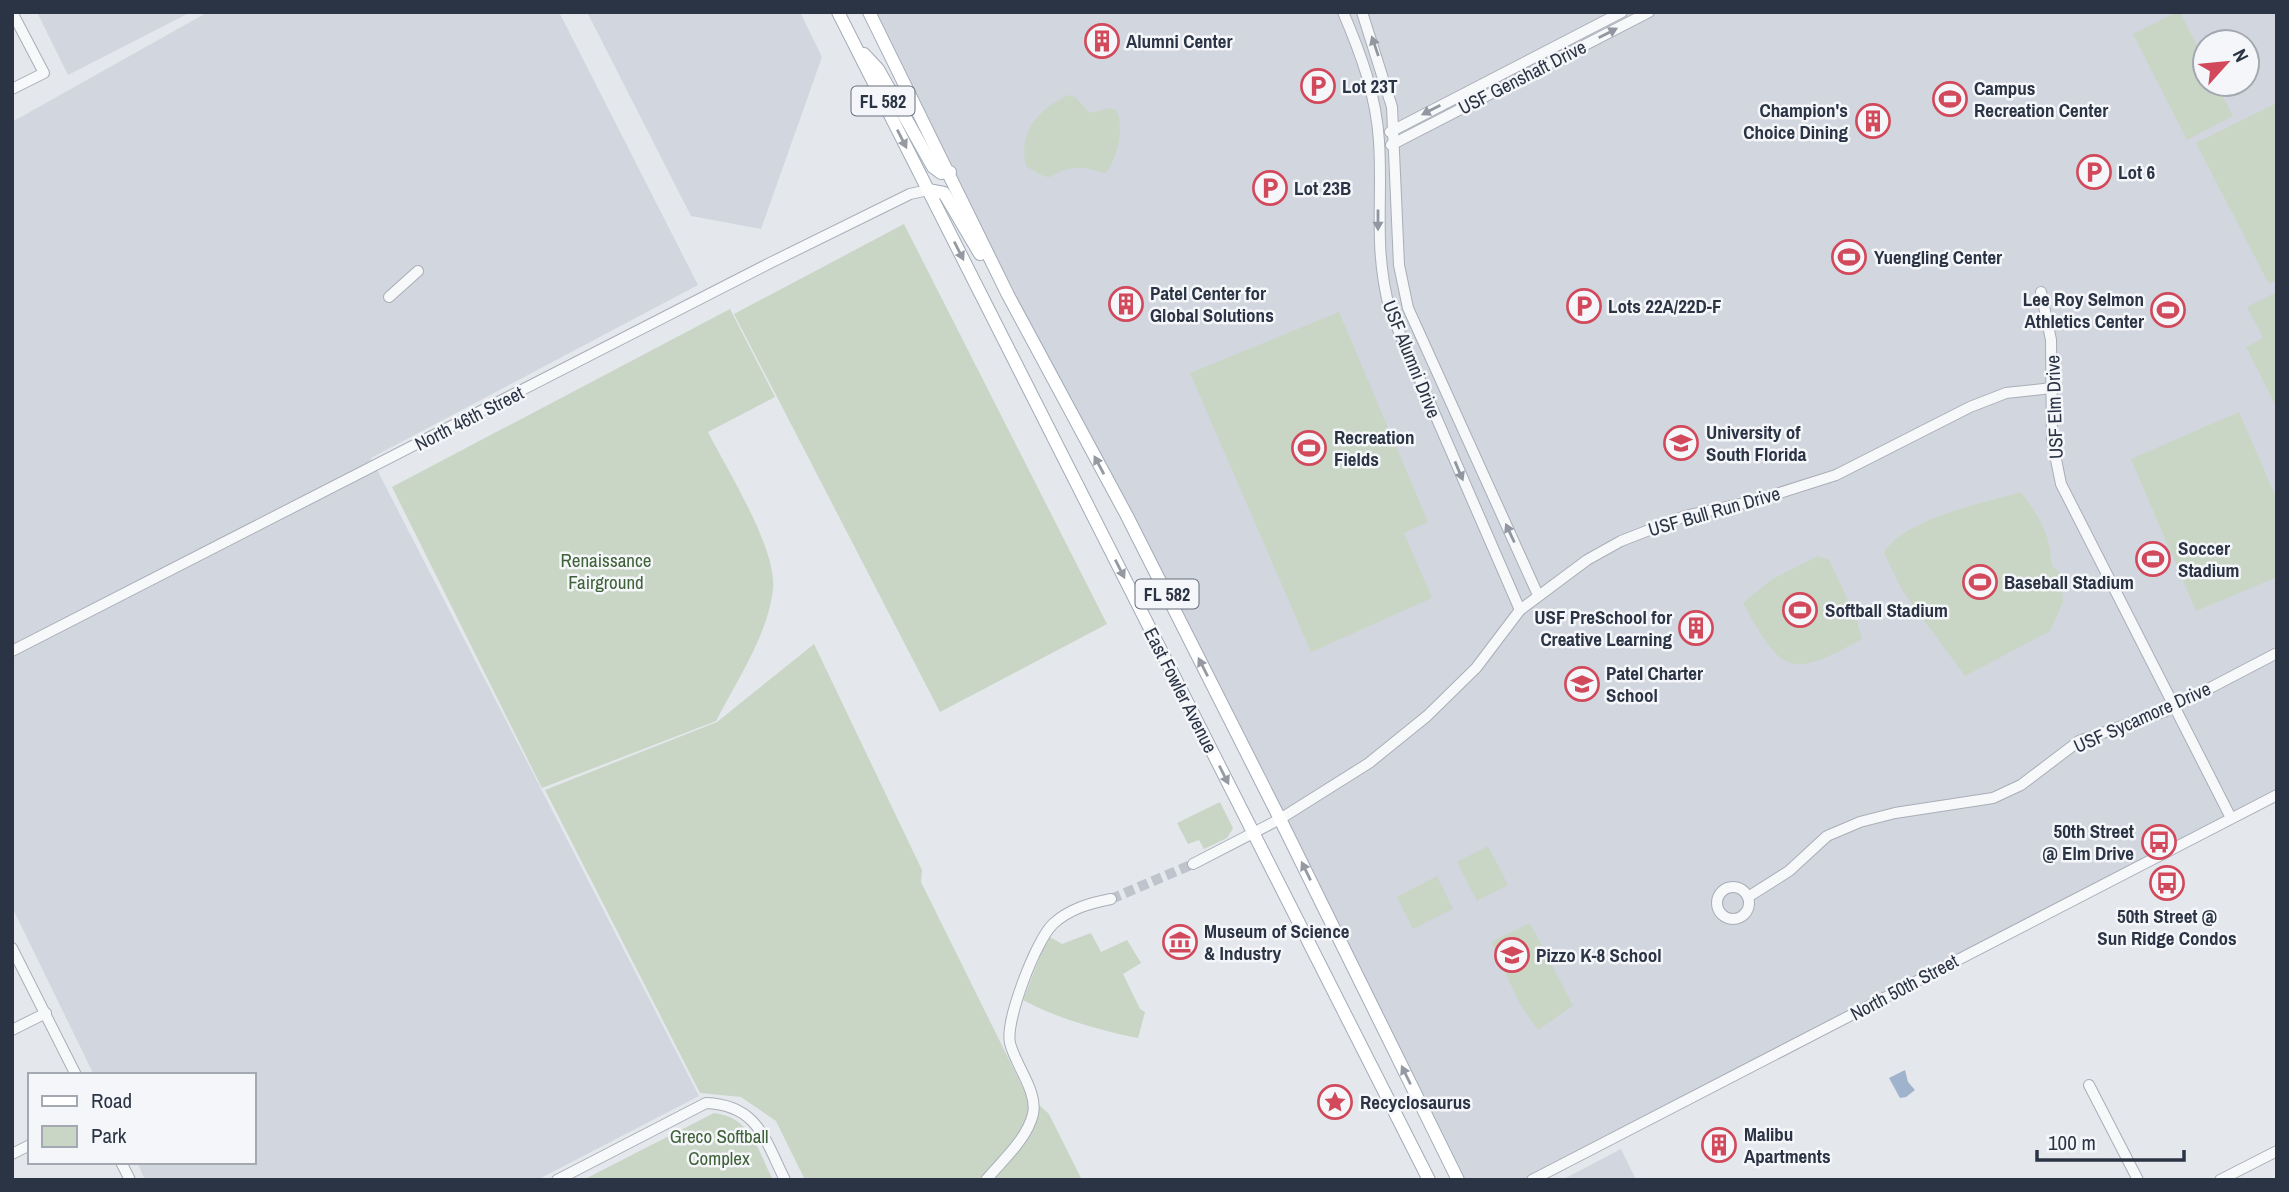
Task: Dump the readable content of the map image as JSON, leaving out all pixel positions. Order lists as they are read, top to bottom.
{
  "streets": {
    "main road": ["FL 582", "East Fowler Avenue"],
    "street": [
      "USF Genshaft Drive",
      "USF Alumni Drive",
      "USF Elm Drive",
      "North 46th Street",
      "USF Bull Run Drive",
      "USF Sycamore Drive",
      "North 50th Street"
    ]
  },
  "crossings": [
    ["USF Genshaft Drive", "USF Alumni Drive"],
    ["USF Alumni Drive", "USF Bull Run Drive"],
    ["USF Elm Drive", "USF Bull Run Drive"],
    ["USF Elm Drive", "USF Sycamore Drive"],
    ["USF Elm Drive", "North 50th Street"],
    ["North 46th Street", "East Fowler Avenue"],
    ["USF Bull Run Drive", "East Fowler Avenue"]
  ],
  "parks": ["Renaissance Fairground", "Greco Softball Complex"],
  "places": {
    "building": [
      "Alumni Center",
      "Champion's Choice Dining",
      "Patel Center for Global Solutions",
      "USF PreSchool for Creative Learning",
      "Malibu Apartments"
    ],
    "parking": [
      "Lot 23T",
      "Lot 6",
      "Lot 23B",
      "Lots 22A/22D-F"
    ],
    "sports": [
      "Campus Recreation Center",
      "Yuengling Center",
      "Lee Roy Selmon Athletics Center",
      "Recreation Fields",
      "Soccer Stadium",
      "Baseball Stadium",
      "Softball Stadium"
    ],
    "school or university": ["University of South Florida", "Patel Charter School", "Pizzo K-8 School"],
    "bus stop": ["50th Street @ Elm Drive", "50th Street @ Sun Ridge Condos"],
    "museum": ["Museum of Science & Industry"],
    "place": ["Recyclosaurus"]
  },
  "legend": ["Road", "Park"],
  "scale_bar": "100 m",
  "north": "top right"
}
